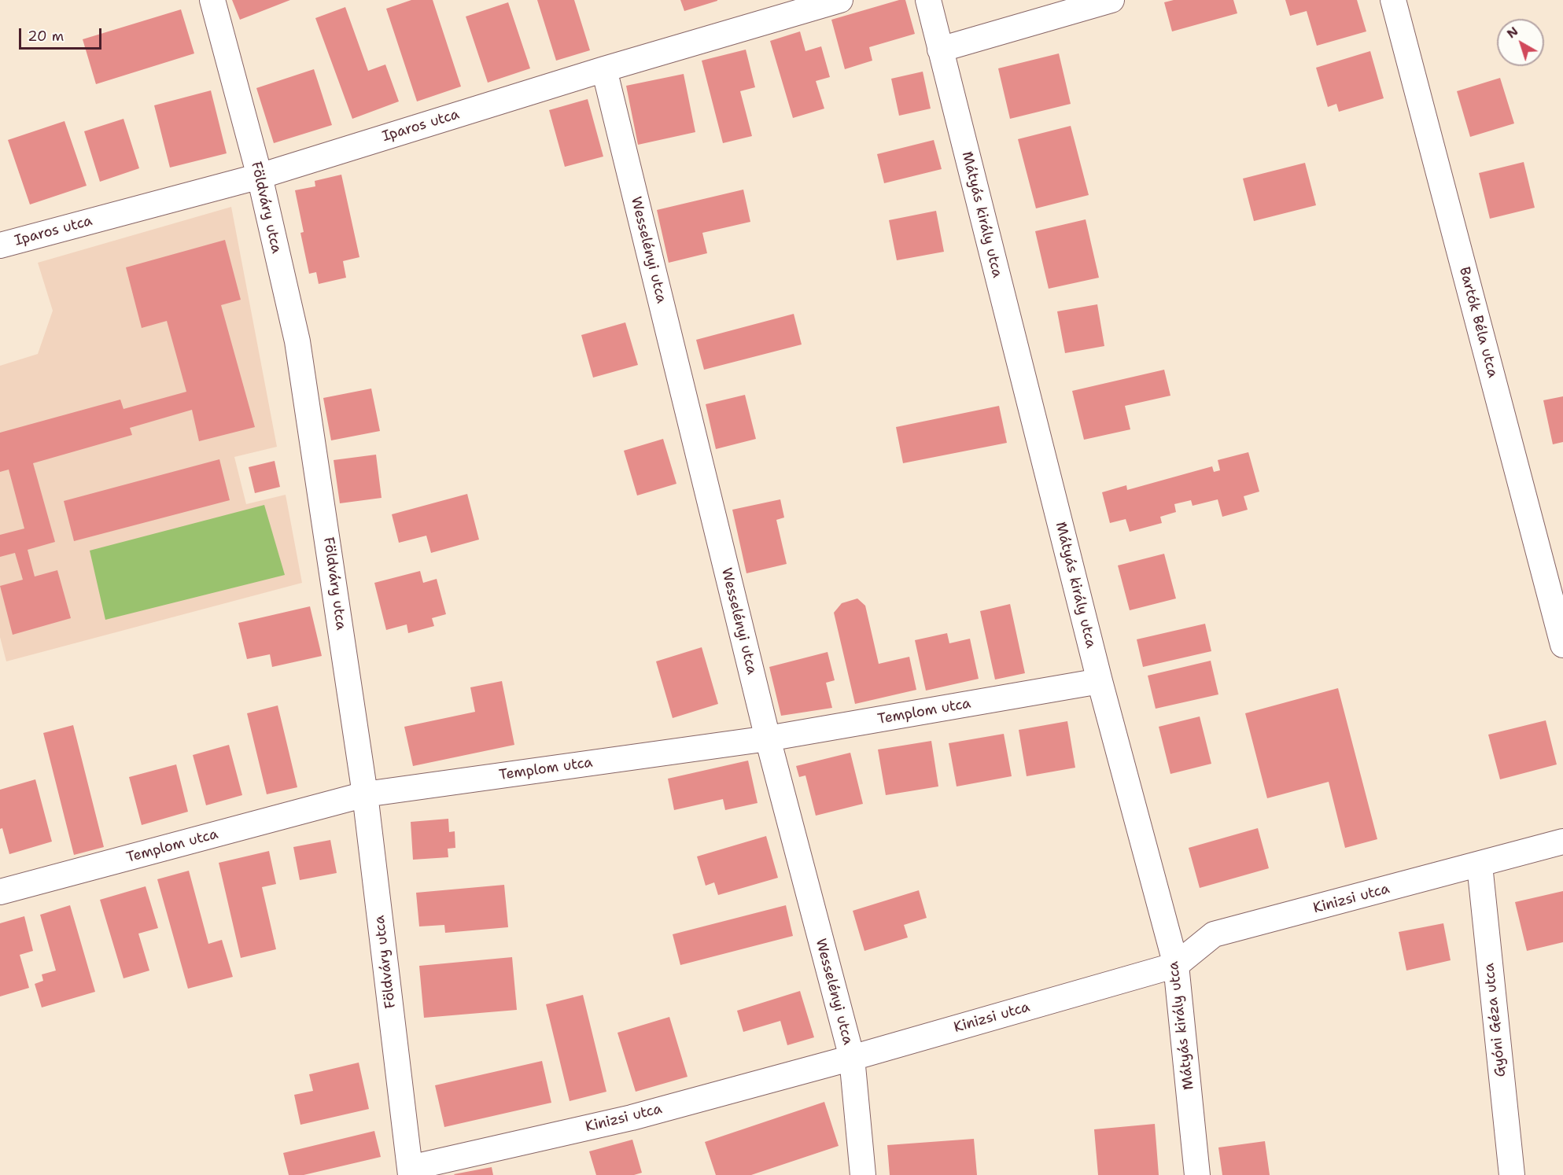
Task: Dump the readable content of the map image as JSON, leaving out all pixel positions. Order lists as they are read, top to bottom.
{
  "streets": {
    "street": [
      "Iparos utca",
      "Földváry utca",
      "Mátyás király utca",
      "Wesselényi utca",
      "Bartók Béla utca",
      "Templom utca",
      "Kinizsi utca",
      "Gyóni Géza utca"
    ]
  },
  "crossings": [
    ["Iparos utca", "Földváry utca"],
    ["Iparos utca", "Wesselényi utca"],
    ["Földváry utca", "Templom utca"],
    ["Földváry utca", "Kinizsi utca"],
    ["Mátyás király utca", "Templom utca"],
    ["Mátyás király utca", "Kinizsi utca"],
    ["Wesselényi utca", "Templom utca"],
    ["Wesselényi utca", "Kinizsi utca"],
    ["Kinizsi utca", "Gyóni Géza utca"]
  ],
  "scale_bar": "20 m",
  "north": "top left"
}
